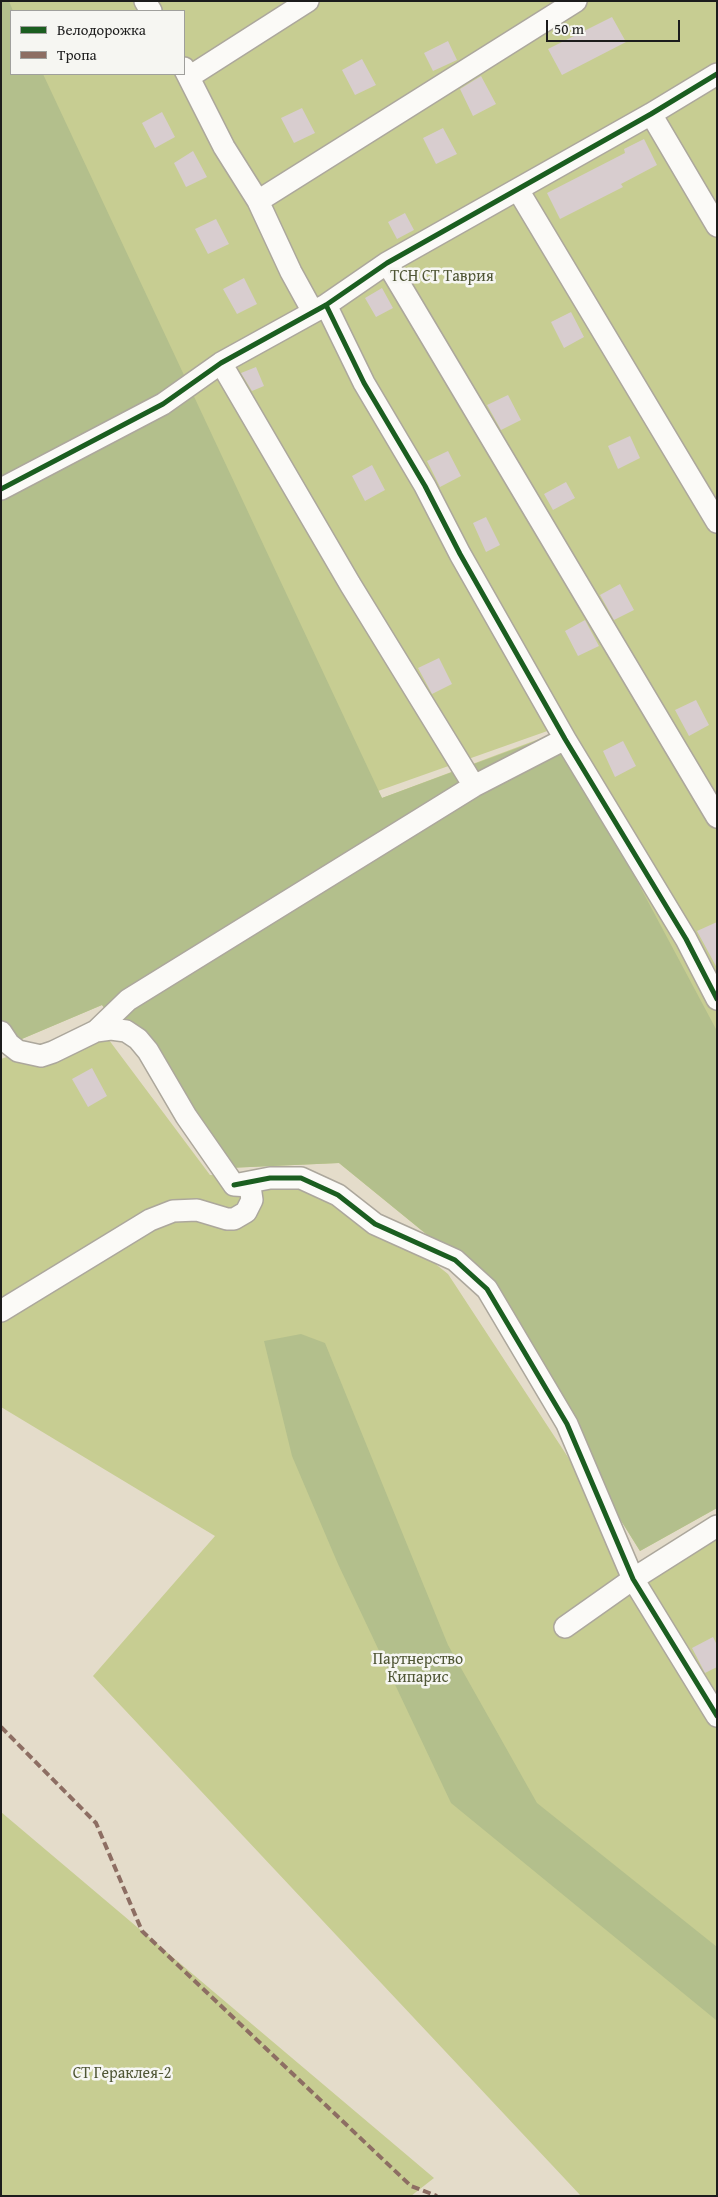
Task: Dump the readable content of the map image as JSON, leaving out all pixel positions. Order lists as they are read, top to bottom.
{
  "parks": ["ТСН СТ Таврия", "Партнерство Кипарис", "СТ Гераклея-2"],
  "legend": ["Велодорожка", "Тропа"],
  "scale_bar": "50 m"
}
